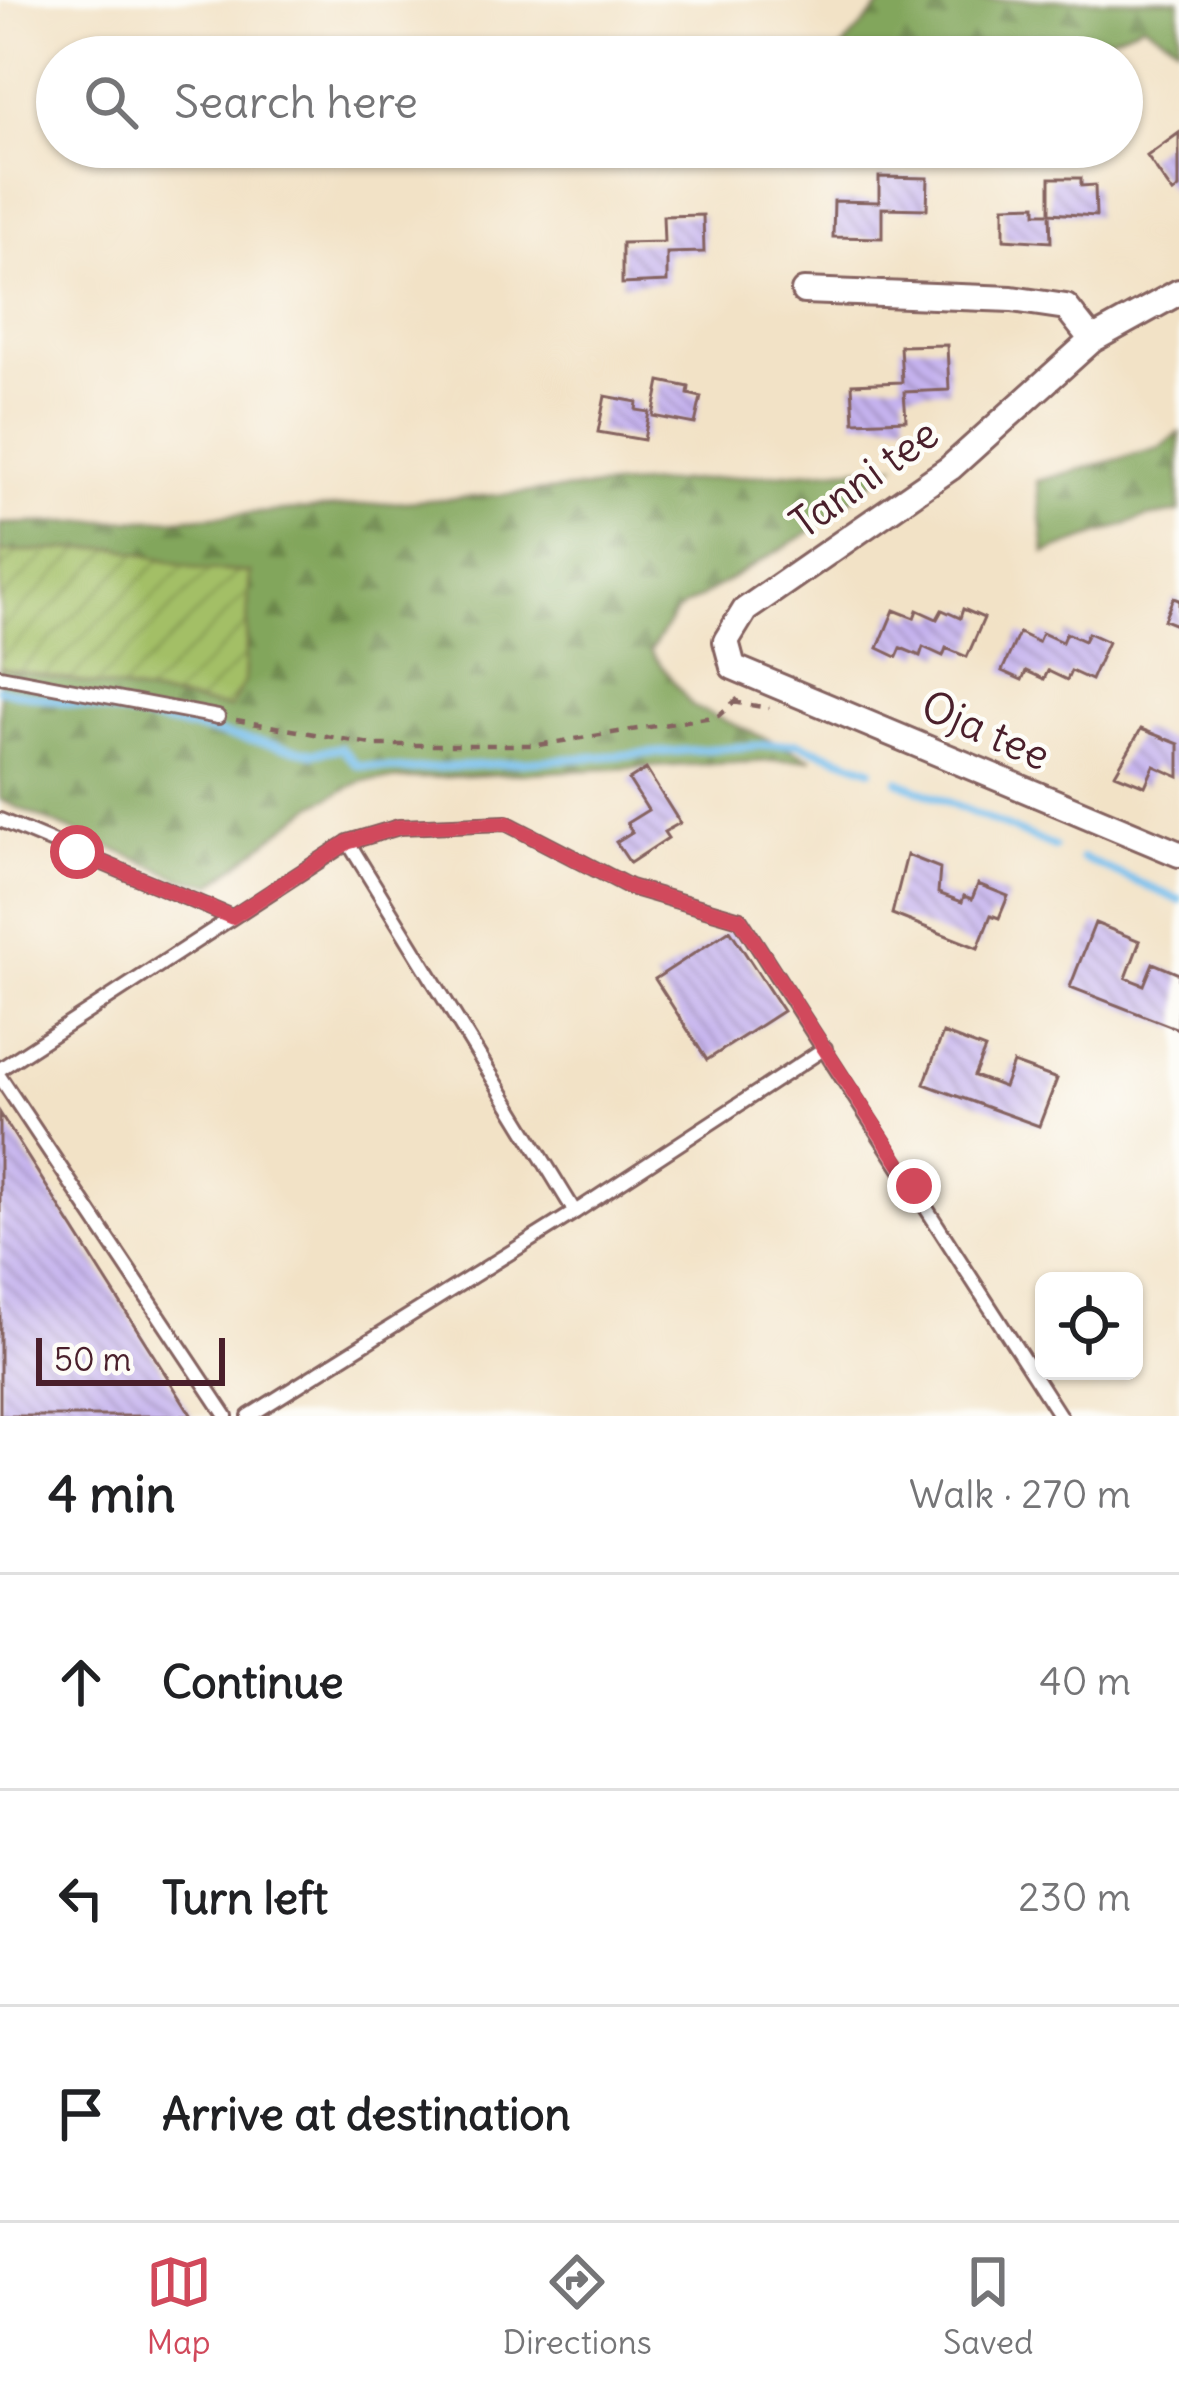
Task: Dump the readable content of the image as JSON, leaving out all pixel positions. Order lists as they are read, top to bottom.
{
  "streets": {
    "street": ["Tanni tee", "Oja tee"]
  },
  "crossings": [
    ["Tanni tee", "Oja tee"]
  ],
  "scale_bar": "50 m",
  "page": {
    "search": "Search here",
    "scale": "50 m",
    "heading": ["4 min", "Walk · 270 m"],
    "list": [
      ["Continue", "40 m"],
      ["Turn left", "230 m"],
      "Arrive at destination"
    ],
    "nav": ["Map", "Directions", "Saved"]
  }
}
